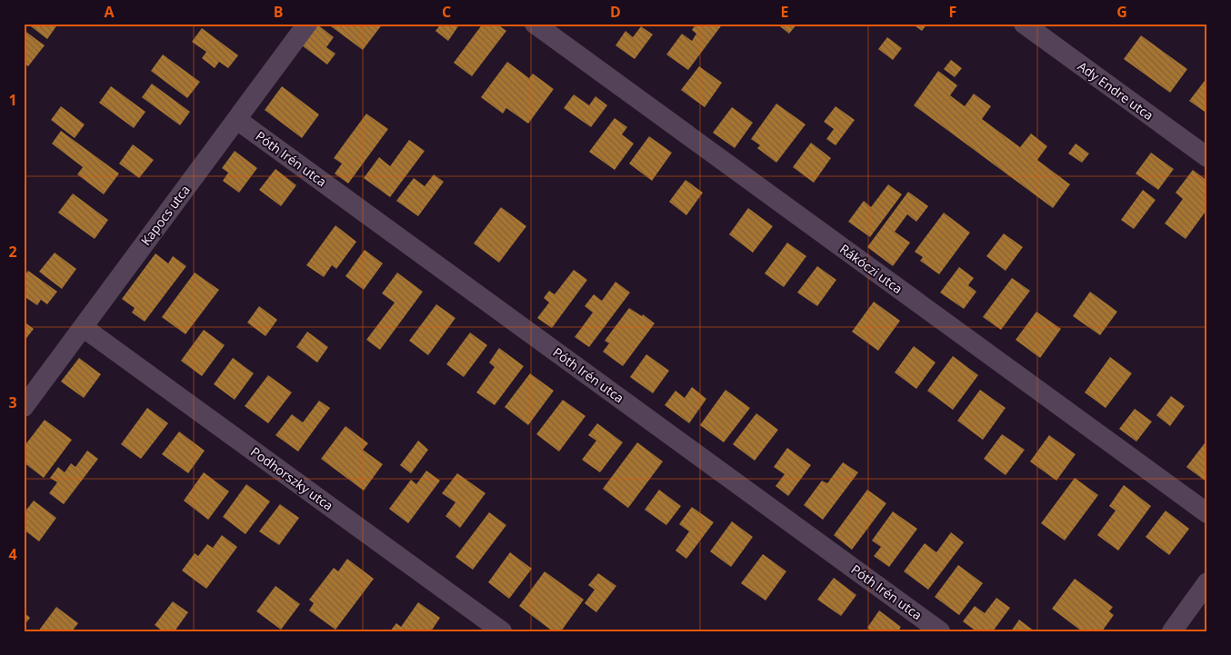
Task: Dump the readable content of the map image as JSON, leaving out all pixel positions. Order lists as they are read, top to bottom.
{
  "streets": {
    "street": [
      "Ady Endre utca",
      "Póth Irén utca",
      "Kapocs utca",
      "Rákóczi utca",
      "Podhorszky utca"
    ]
  },
  "crossings": [
    ["Póth Irén utca", "Kapocs utca"],
    ["Kapocs utca", "Podhorszky utca"]
  ],
  "grid": {
    "columns": [
      "A",
      "B",
      "C",
      "D",
      "E",
      "F",
      "G"
    ],
    "rows": [
      "1",
      "2",
      "3",
      "4"
    ]
  }
}
